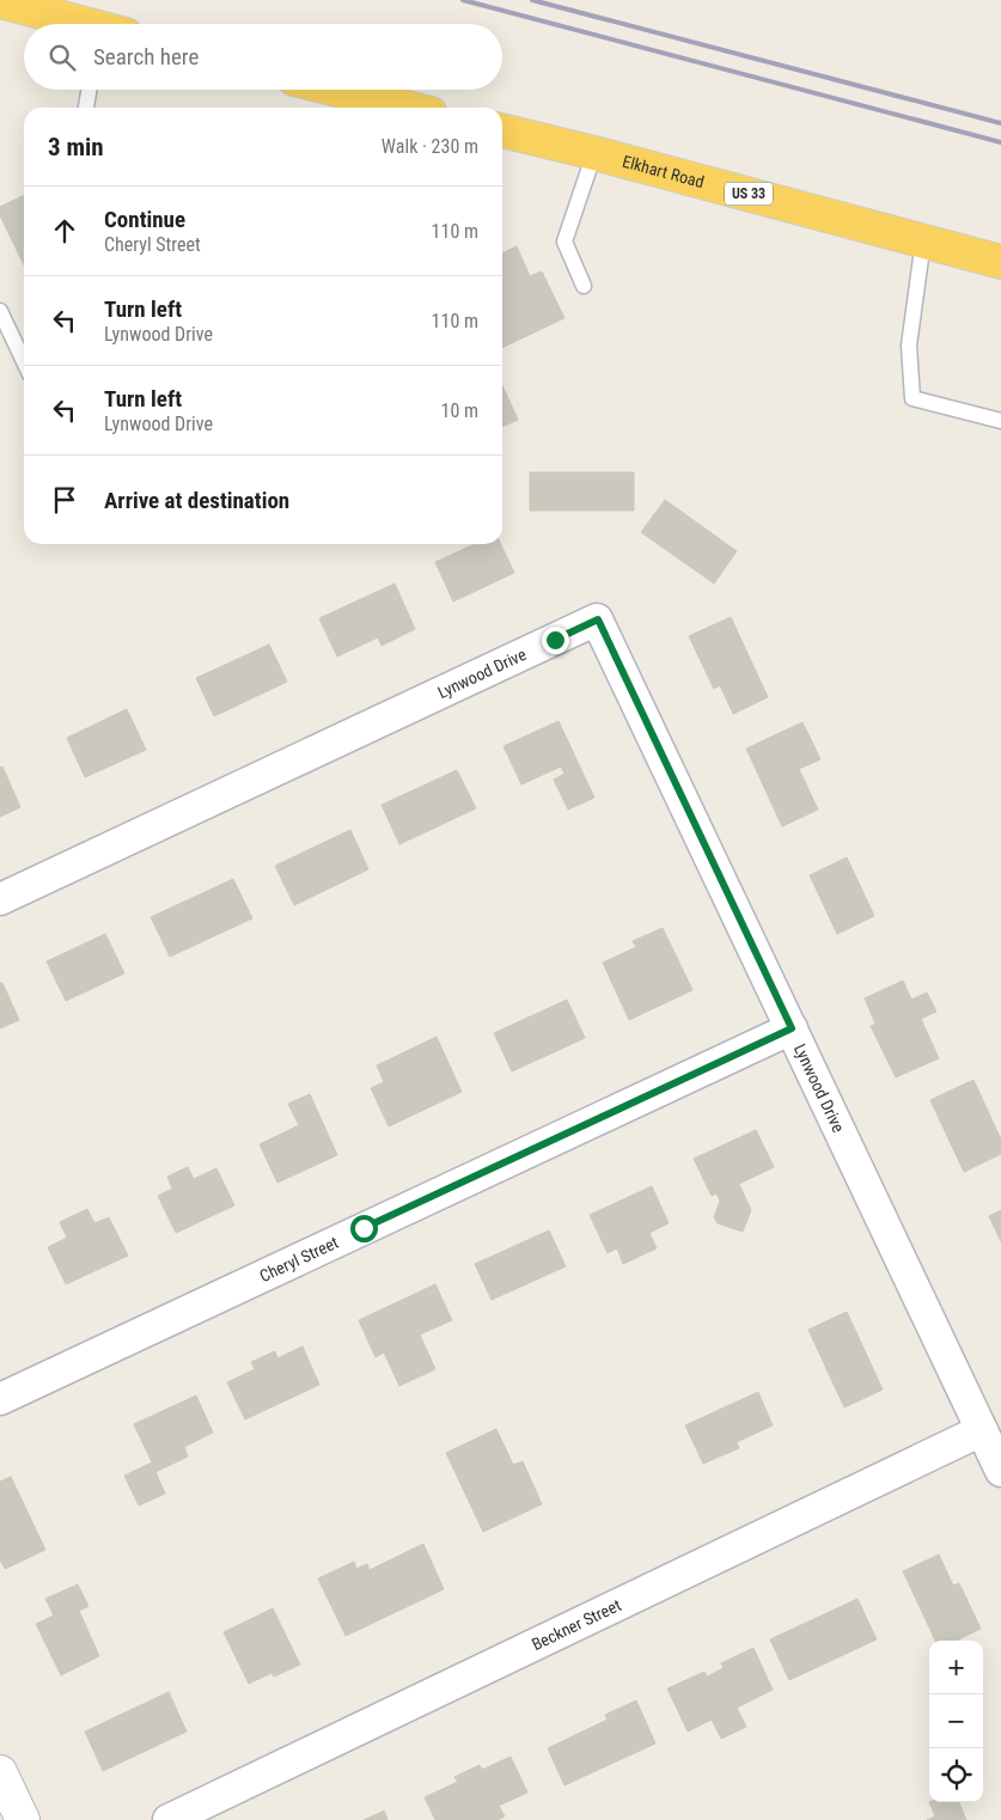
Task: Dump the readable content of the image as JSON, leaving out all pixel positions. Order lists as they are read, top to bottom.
{
  "streets": {
    "highway": ["Elkhart Road", "US 33"],
    "street": ["Lynwood Drive", "Cheryl Street", "Beckner Street"]
  },
  "crossings": [
    ["Lynwood Drive", "Cheryl Street"],
    ["Lynwood Drive", "Beckner Street"]
  ],
  "page": {
    "search": "Search here",
    "heading": ["3 min", "Walk · 230 m"],
    "list": [
      ["Continue", "Cheryl Street", "110 m"],
      ["Turn left", "Lynwood Drive", "110 m"],
      ["Turn left", "Lynwood Drive", "10 m"],
      "Arrive at destination"
    ],
    "map_buttons": ["+", "−"]
  }
}
